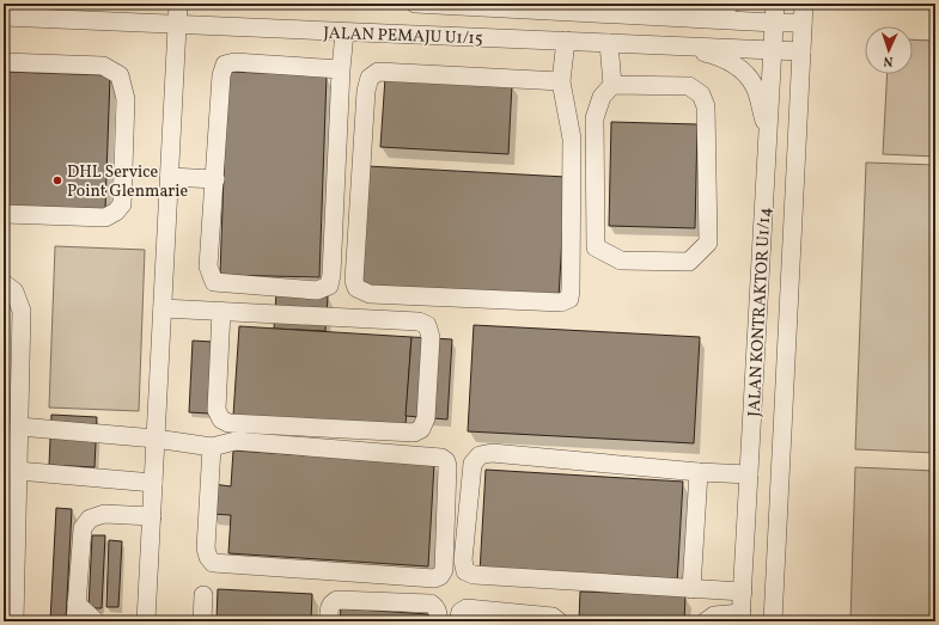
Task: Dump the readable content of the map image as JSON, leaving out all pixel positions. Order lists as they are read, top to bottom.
{
  "streets": {
    "street": ["JALAN PEMAJU U1/15", "JALAN KONTRAKTOR U1/14"]
  },
  "crossings": [
    ["JALAN PEMAJU U1/15", "JALAN KONTRAKTOR U1/14"]
  ],
  "places": ["DHL Service Point Glenmarie"],
  "north": "bottom"
}
